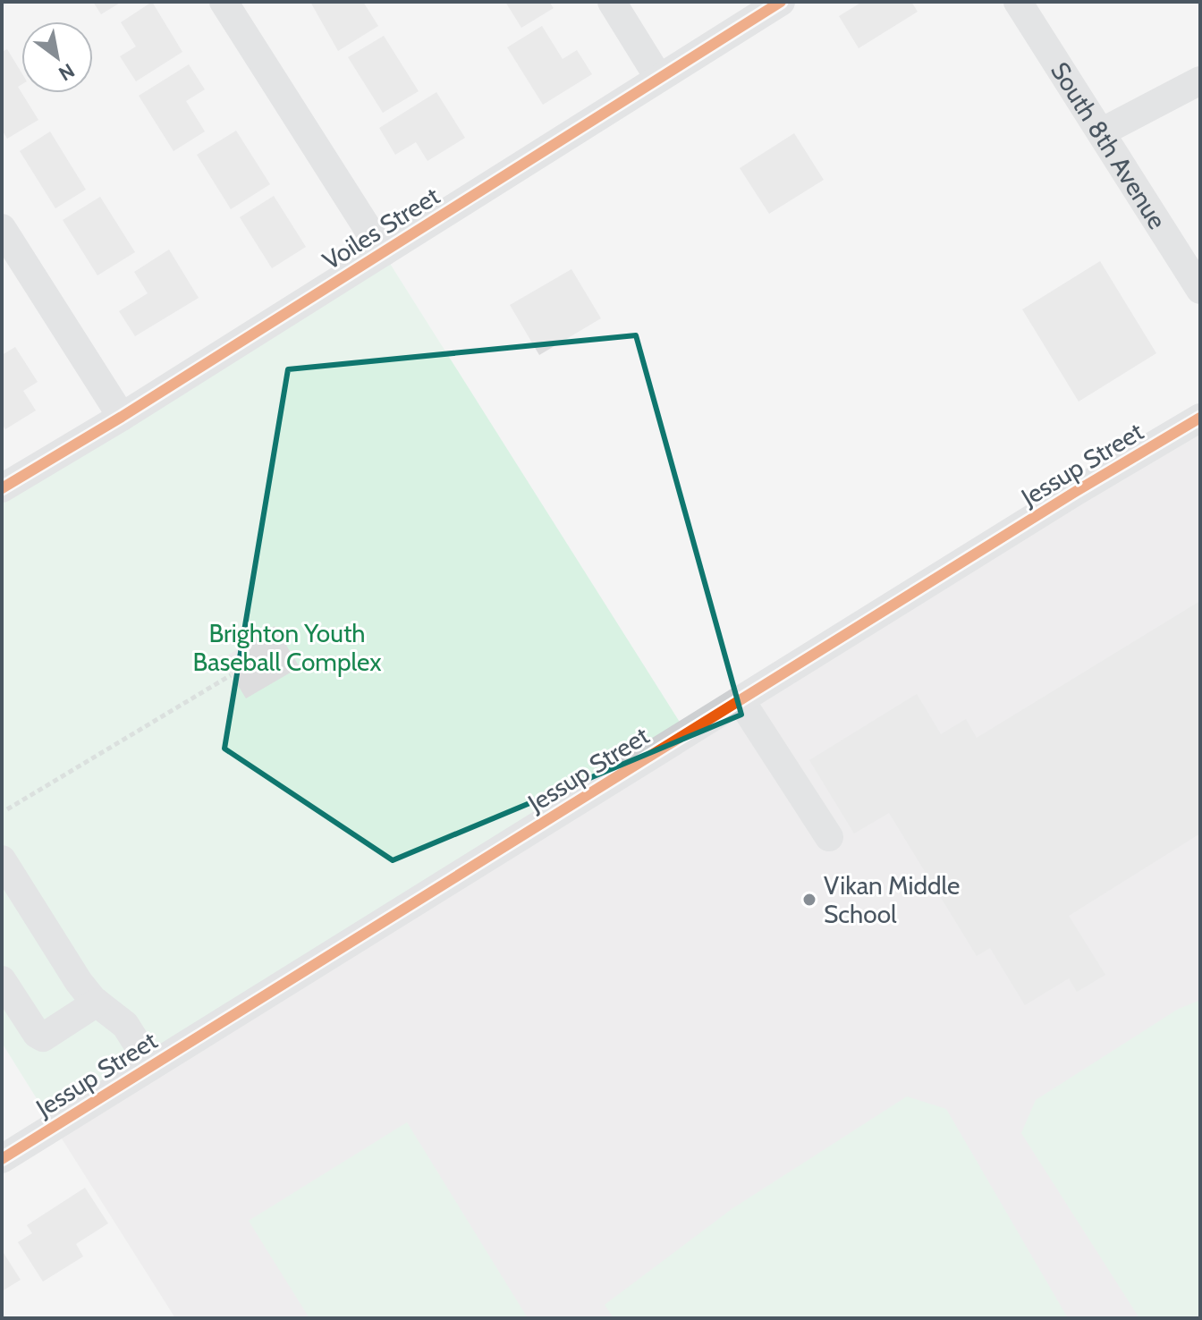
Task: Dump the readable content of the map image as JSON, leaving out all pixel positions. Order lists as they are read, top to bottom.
{
  "streets": {
    "street": ["South 8th Avenue", "Voiles Street", "Jessup Street"]
  },
  "parks": ["Brighton Youth Baseball Complex"],
  "places": ["Vikan Middle School"],
  "north": "bottom right"
}
